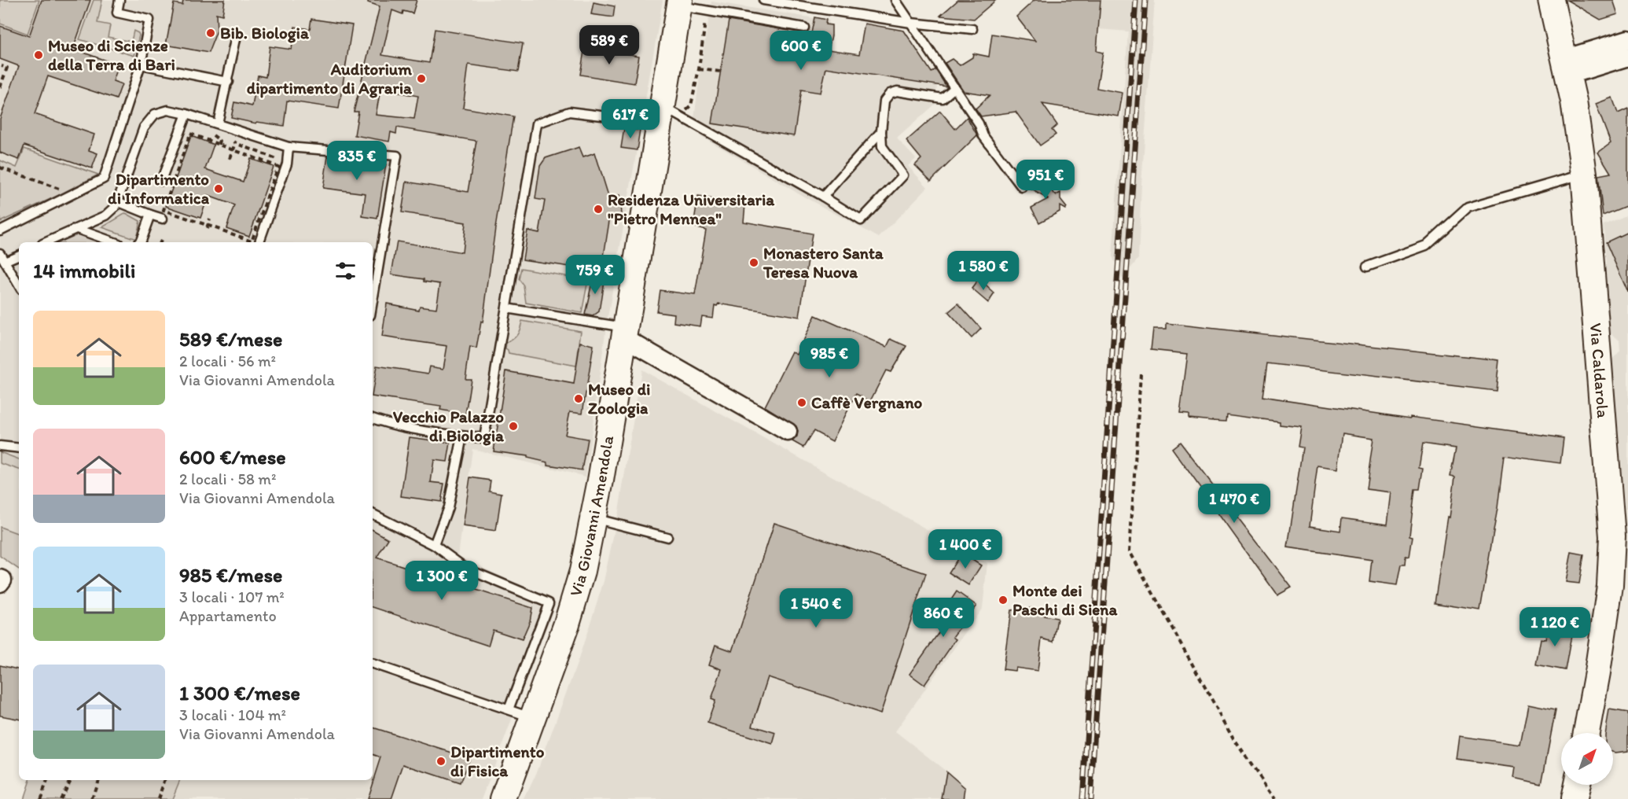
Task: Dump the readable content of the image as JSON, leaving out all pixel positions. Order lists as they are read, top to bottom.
{
  "streets": {
    "main road": ["Via Caldarola", "Via Giovanni Amendola"]
  },
  "places": [
    "Bib. Biologia",
    "Museo di Scienze della Terra di Bari",
    "Auditorium dipartimento di Agraria",
    "Dipartimento di Informatica",
    "Residenza Universitaria \"Pietro Mennea\"",
    "Monastero Santa Teresa Nuova",
    "Museo di Zoologia",
    "Caffè Vergnano",
    "Vecchio Palazzo di Biologia",
    "Monte dei Paschi di Siena",
    "Dipartimento di Fisica"
  ],
  "north": "top right",
  "page": {
    "price": [
      "589 €",
      "600 €",
      "617 €",
      "835 €",
      "951 €",
      "1 580 €",
      "759 €",
      "985 €",
      "1 470 €",
      "1 400 €",
      "1 300 €",
      "1 540 €",
      "860 €",
      "1 120 €"
    ],
    "heading": "14 immobili",
    "list": [
      {
        "name": "589 €/mese",
        "note": "2 locali · 56 m² · Via Giovanni Amendola"
      },
      {
        "name": "600 €/mese",
        "note": "2 locali · 58 m² · Via Giovanni Amendola"
      },
      {
        "name": "985 €/mese",
        "note": "3 locali · 107 m² · Appartamento"
      },
      {
        "name": "1 300 €/mese",
        "note": "3 locali · 104 m² · Via Giovanni Amendola"
      }
    ]
  }
}
